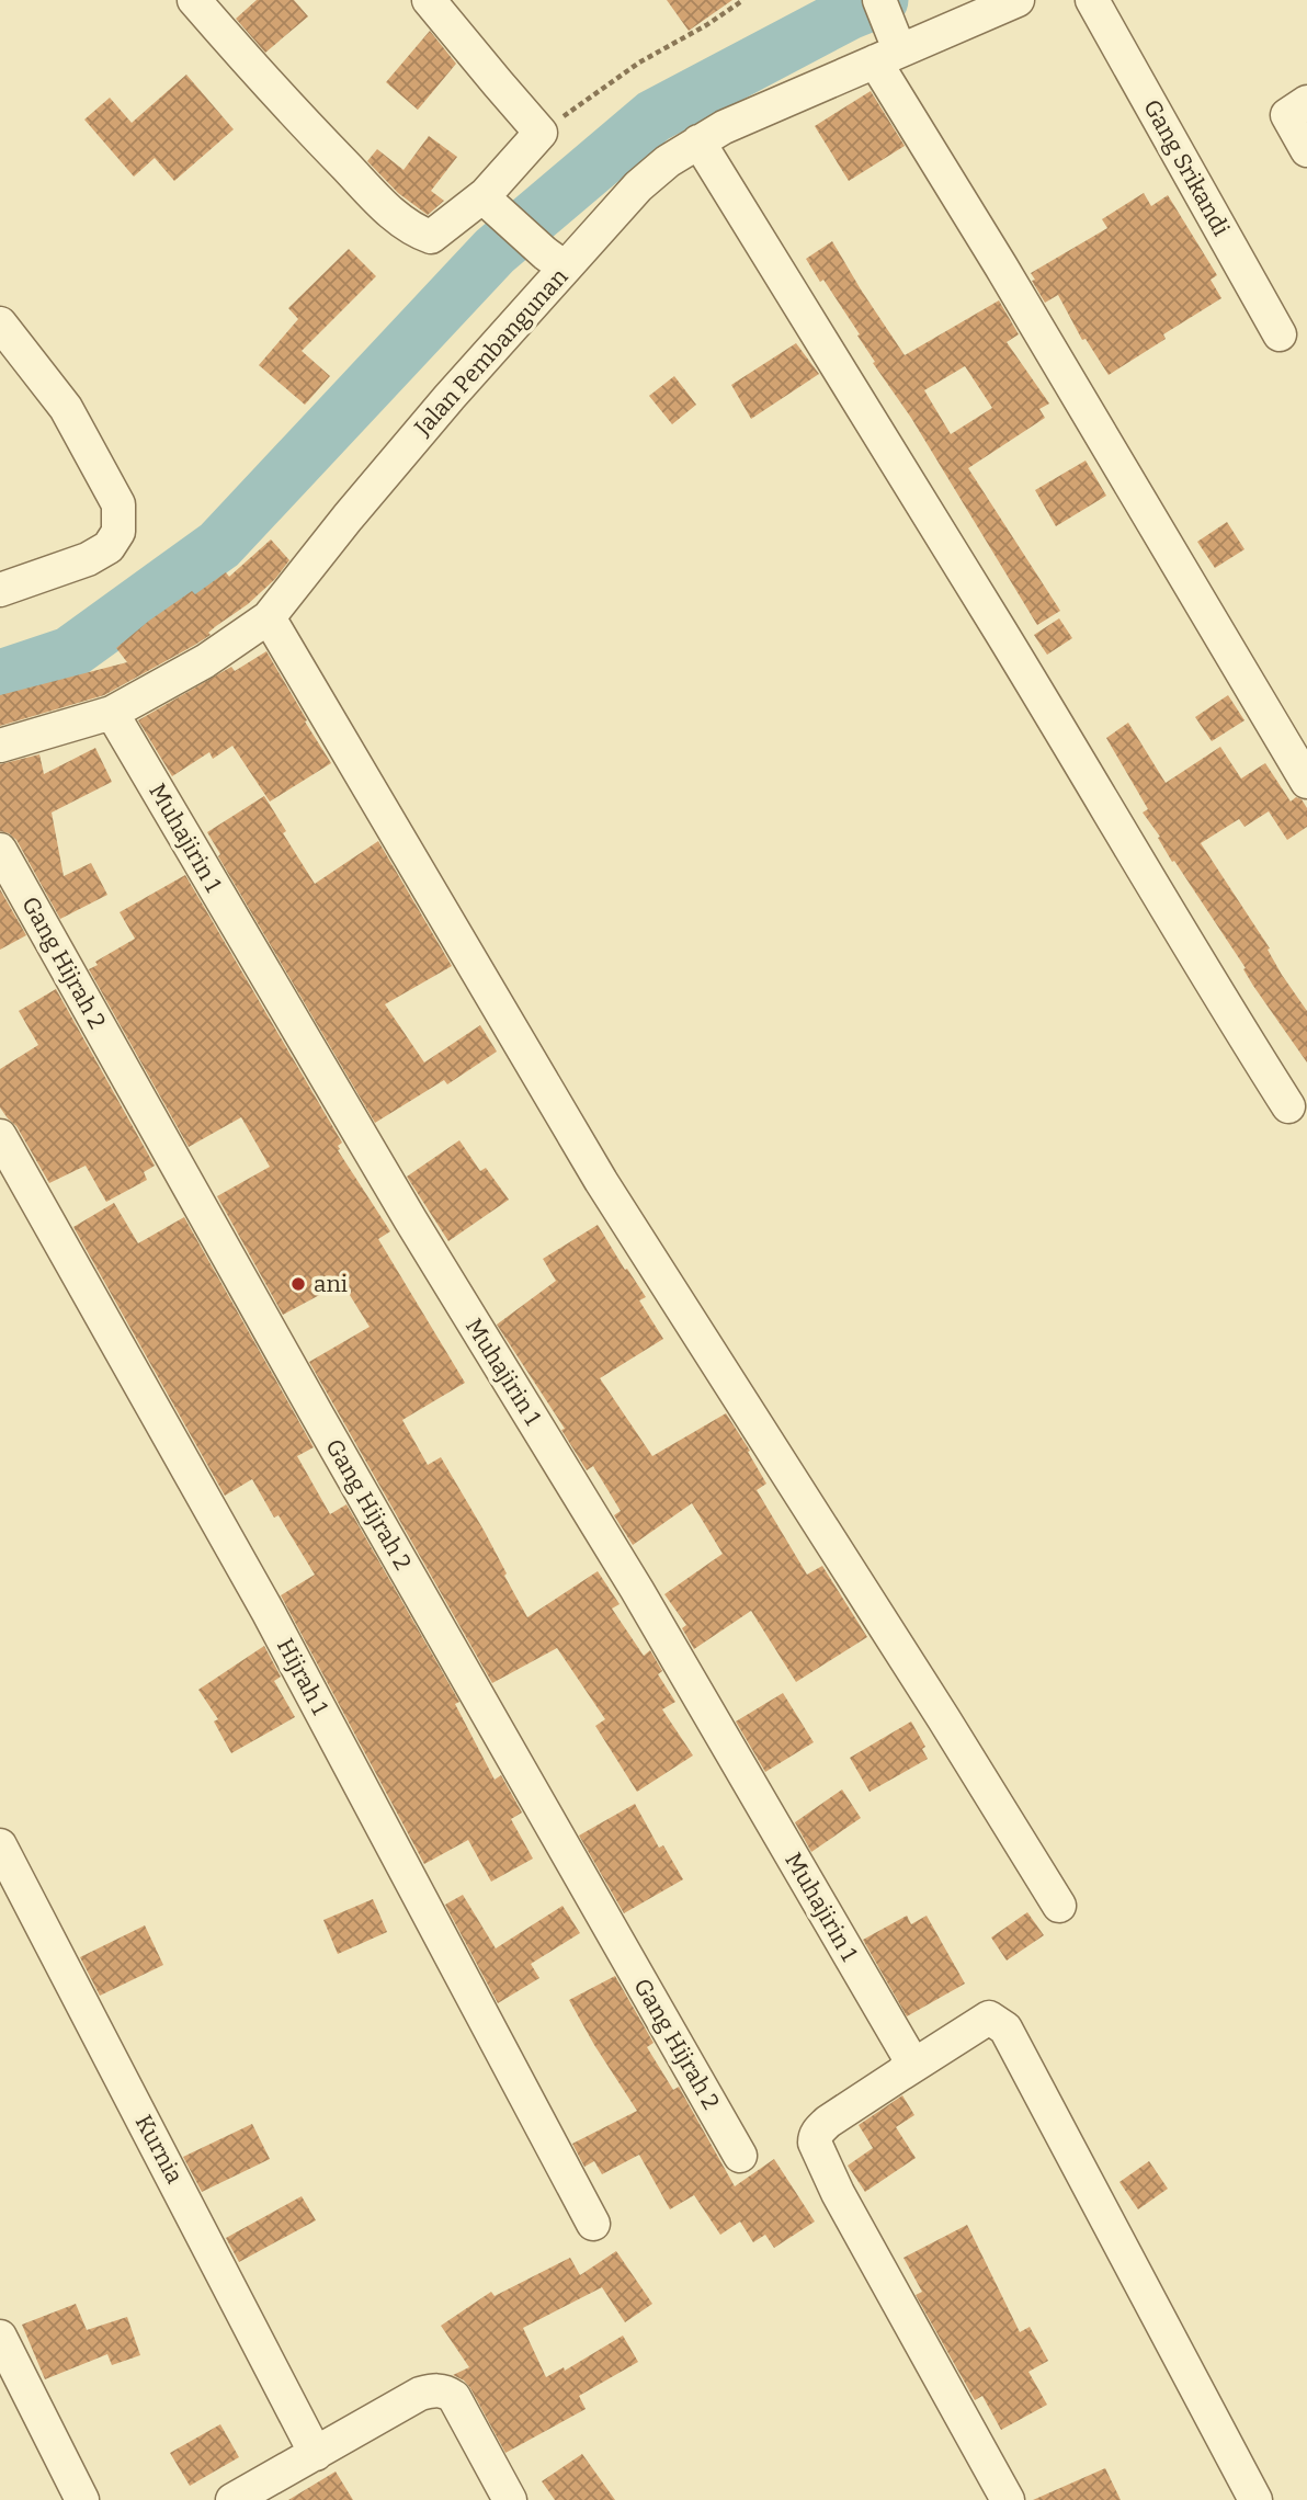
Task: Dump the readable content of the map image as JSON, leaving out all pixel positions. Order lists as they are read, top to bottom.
{
  "streets": {
    "street": [
      "Gang Srikandi",
      "Jalan Pembangunan",
      "Muhajirin 1",
      "Gang Hijrah 2",
      "Hijrah 1",
      "Kurnia"
    ]
  },
  "crossings": [
    ["Jalan Pembangunan", "Muhajirin 1"]
  ],
  "places": ["ani"]
}
